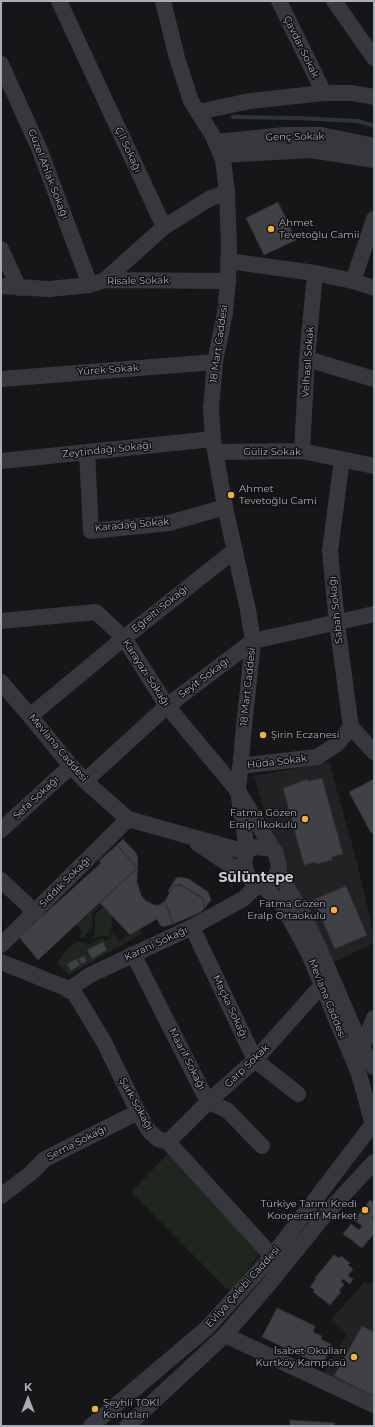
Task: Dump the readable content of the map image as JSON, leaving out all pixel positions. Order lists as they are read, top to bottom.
{
  "streets": {
    "street": [
      "Çavdar Sokak",
      "Genç Sokak",
      "Çil Sokağı",
      "Güzel Ahlak Sokağı",
      "Risale Sokak",
      "18 Mart Caddesi",
      "Velhasıl Sokak",
      "Yürek Sokak",
      "Zeytindağı Sokağı",
      "Güliz Sokak",
      "Karadağ Sokak",
      "Eğrelti Sokağı",
      "Sabah Sokağı",
      "Karayazı Sokağı",
      "Seyit Sokağı",
      "Mevlana Caddesi",
      "Hüda Sokak",
      "Sefa Sokağı",
      "Sıddık Sokağı",
      "Karani Sokağı",
      "Maçka Sokağı",
      "Maarif Sokağı",
      "Garp Sokak",
      "Şark Sokağı",
      "Sema Sokağı",
      "Evliya Çelebi Caddesi"
    ]
  },
  "crossings": [
    ["Genç Sokak", "18 Mart Caddesi"],
    ["Güzel Ahlak Sokağı", "Risale Sokak"],
    ["Risale Sokak", "18 Mart Caddesi"],
    ["18 Mart Caddesi", "Yürek Sokak"],
    ["18 Mart Caddesi", "Zeytindağı Sokağı"],
    ["18 Mart Caddesi", "Güliz Sokak"],
    ["18 Mart Caddesi", "Karadağ Sokak"],
    ["18 Mart Caddesi", "Eğrelti Sokağı"],
    ["18 Mart Caddesi", "Karayazı Sokağı"],
    ["18 Mart Caddesi", "Seyit Sokağı"],
    ["18 Mart Caddesi", "Mevlana Caddesi"],
    ["18 Mart Caddesi", "Hüda Sokak"],
    ["18 Mart Caddesi", "Karani Sokağı"],
    ["Velhasıl Sokak", "Güliz Sokak"],
    ["Zeytindağı Sokağı", "Güliz Sokak"],
    ["Zeytindağı Sokağı", "Karadağ Sokak"],
    ["Güliz Sokak", "Sabah Sokağı"],
    ["Eğrelti Sokağı", "Karayazı Sokağı"],
    ["Eğrelti Sokağı", "Mevlana Caddesi"],
    ["Sabah Sokağı", "Hüda Sokak"],
    ["Karayazı Sokağı", "Seyit Sokağı"],
    ["Karayazı Sokağı", "Mevlana Caddesi"],
    ["Karayazı Sokağı", "Karani Sokağı"],
    ["Seyit Sokağı", "Mevlana Caddesi"],
    ["Mevlana Caddesi", "Sefa Sokağı"],
    ["Mevlana Caddesi", "Sıddık Sokağı"],
    ["Mevlana Caddesi", "Karani Sokağı"],
    ["Mevlana Caddesi", "Garp Sokak"],
    ["Mevlana Caddesi", "Evliya Çelebi Caddesi"],
    ["Karani Sokağı", "Maçka Sokağı"],
    ["Karani Sokağı", "Maarif Sokağı"],
    ["Karani Sokağı", "Şark Sokağı"],
    ["Maçka Sokağı", "Garp Sokak"],
    ["Maarif Sokağı", "Garp Sokak"],
    ["Garp Sokak", "Şark Sokağı"],
    ["Şark Sokağı", "Sema Sokağı"],
    ["Şark Sokağı", "Evliya Çelebi Caddesi"]
  ],
  "districts": ["Sülüntepe"],
  "places": [
    "Ahmet Tevetoğlu Camii",
    "Ahmet Tevetoğlu Cami",
    "Şirin Eczanesi",
    "Fatma Gözen Eralp İlkokulu",
    "Fatma Gözen Eralp Ortaokulu",
    "Türkiye Tarım Kredi Kooperatif Market",
    "İsabet Okulları Kurtköy Kampüsü",
    "Şeyhli TOKİ Konutları"
  ],
  "north": "top"
}
